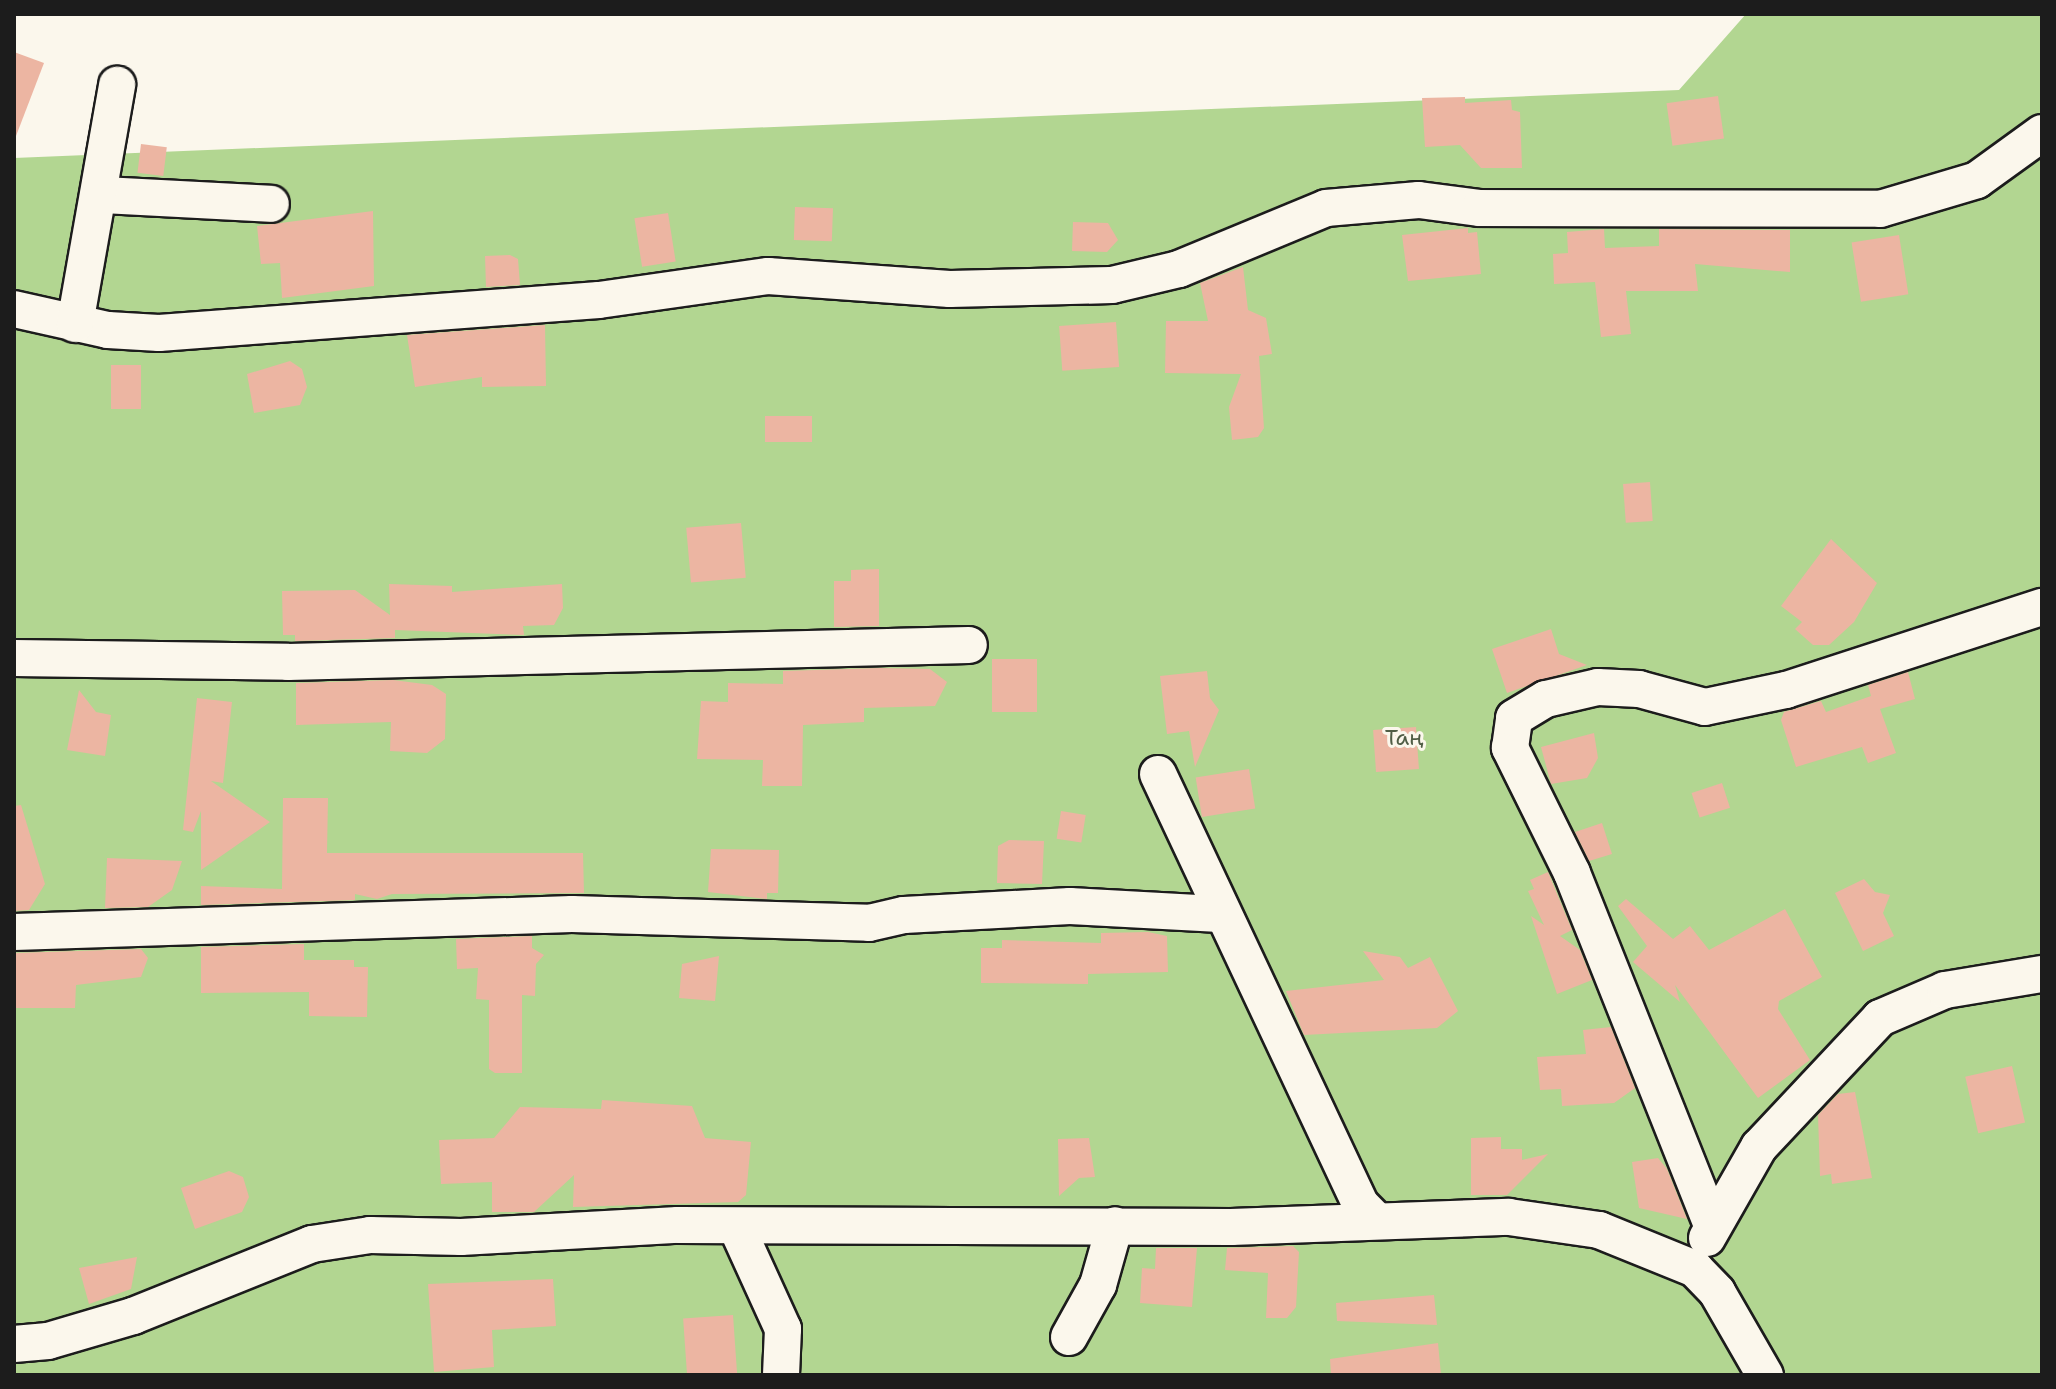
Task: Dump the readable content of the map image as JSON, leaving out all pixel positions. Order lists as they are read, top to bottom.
{
  "parks": ["Таң"]
}
